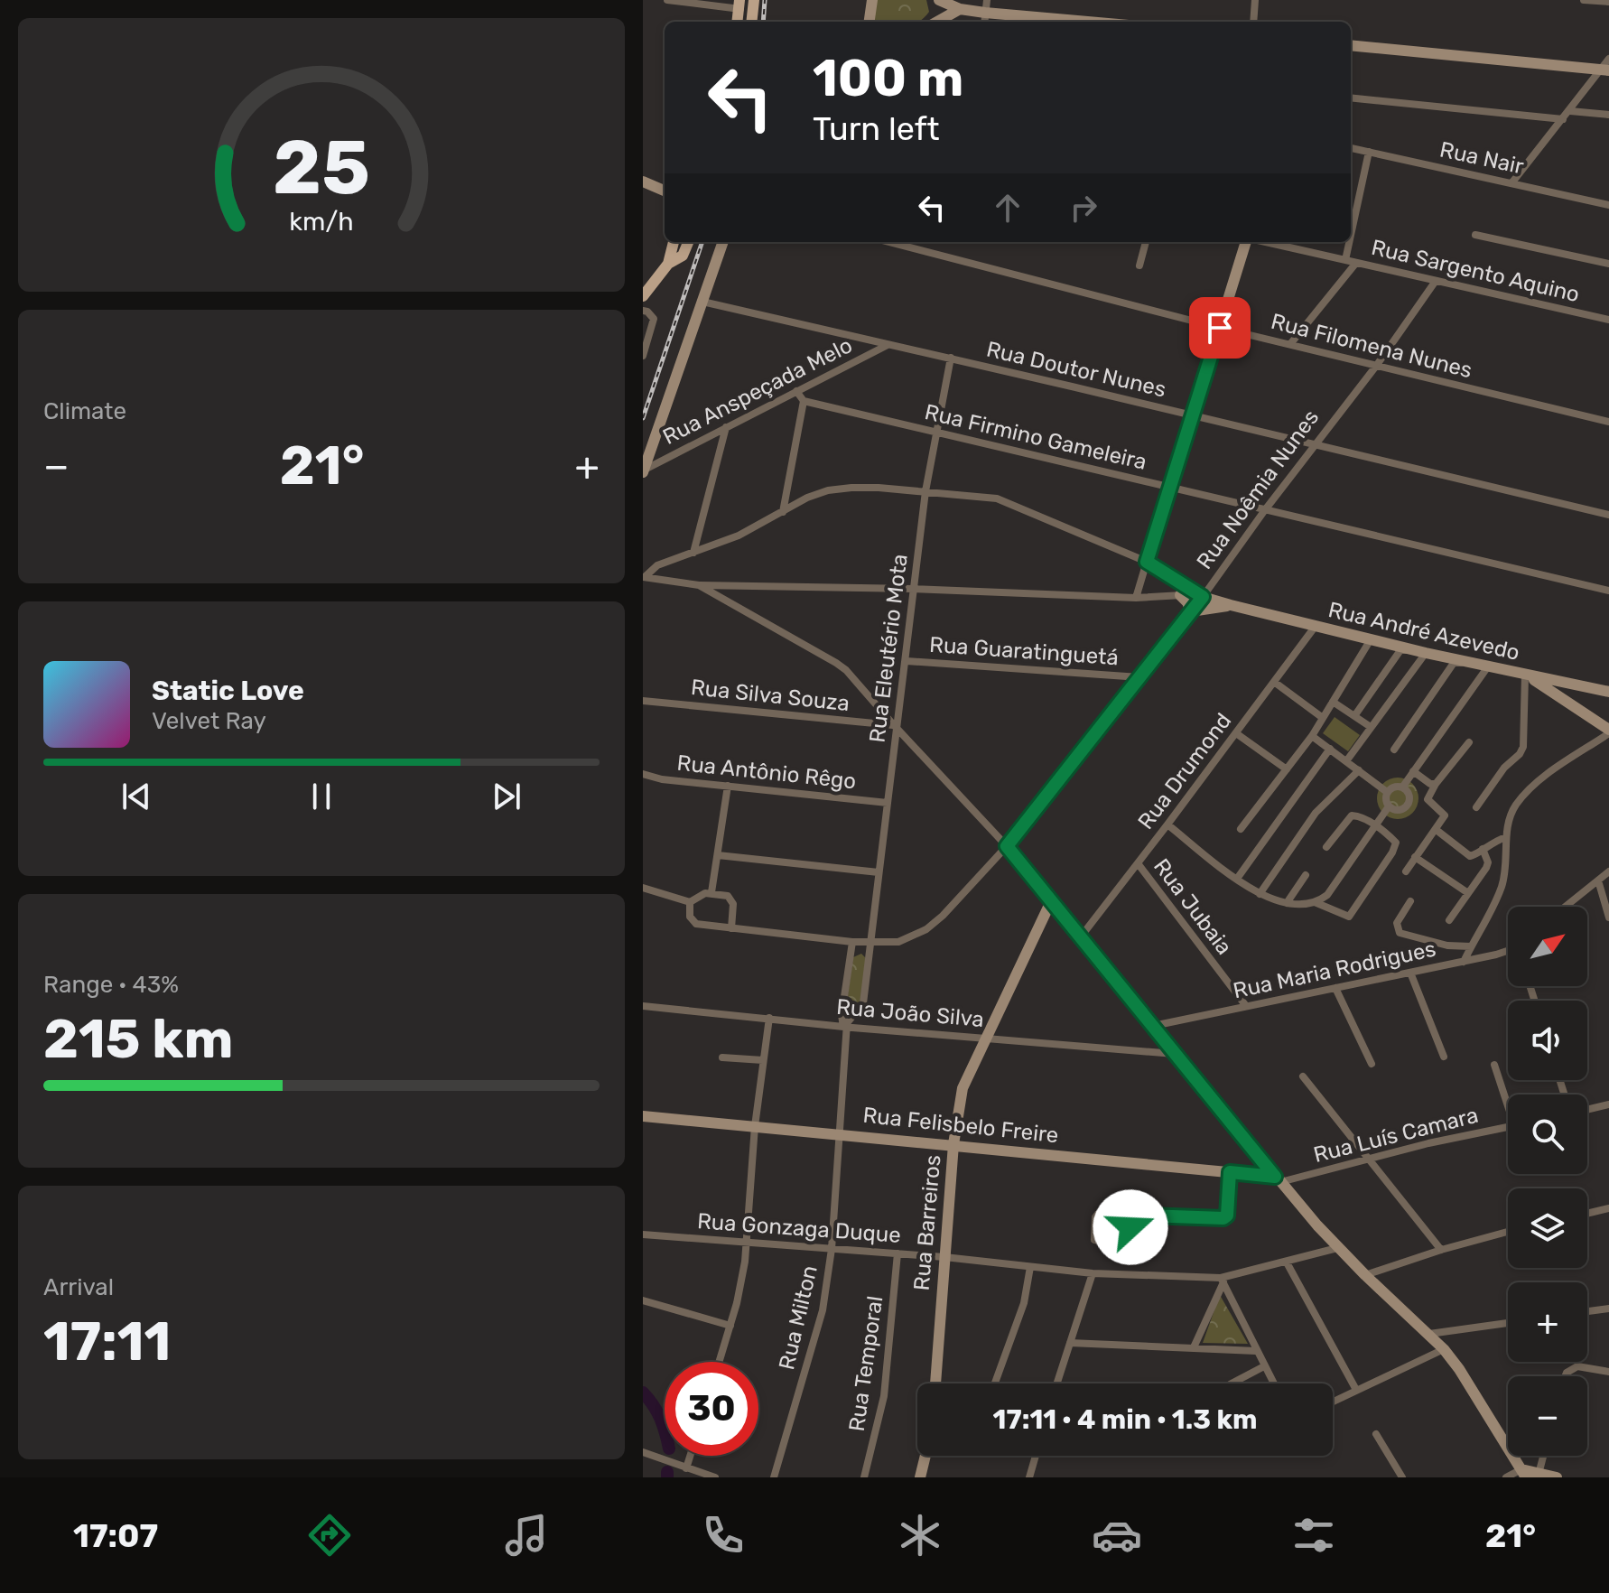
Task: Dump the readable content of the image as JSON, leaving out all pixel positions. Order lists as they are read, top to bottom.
{
  "streets": {
    "street": [
      "Rua Nair",
      "Rua Sargento Aquino",
      "Rua Filomena Nunes",
      "Rua Doutor Nunes",
      "Rua Anspeçada Melo",
      "Rua Firmino Gameleira",
      "Rua Noêmia Nunes",
      "Rua André Azevedo",
      "Rua Eleutério Mota",
      "Rua Guaratinguetá",
      "Rua Silva Souza",
      "Rua Drumond",
      "Rua Antônio Rêgo",
      "Rua Jubaia",
      "Rua Maria Rodrigues",
      "Rua João Silva",
      "Rua Felisbelo Freire",
      "Rua Luís Camara",
      "Rua Barreiros",
      "Rua Gonzaga Duque",
      "Rua Milton",
      "Rua Temporal"
    ]
  },
  "crossings": [
    ["Rua Sargento Aquino", "Rua Noêmia Nunes"],
    ["Rua Filomena Nunes", "Rua Noêmia Nunes"],
    ["Rua Doutor Nunes", "Rua Anspeçada Melo"],
    ["Rua Doutor Nunes", "Rua Noêmia Nunes"],
    ["Rua Doutor Nunes", "Rua Eleutério Mota"],
    ["Rua Firmino Gameleira", "Rua Noêmia Nunes"],
    ["Rua Firmino Gameleira", "Rua Eleutério Mota"],
    ["Rua Noêmia Nunes", "Rua André Azevedo"],
    ["Rua Noêmia Nunes", "Rua Eleutério Mota"],
    ["Rua Noêmia Nunes", "Rua Guaratinguetá"],
    ["Rua Noêmia Nunes", "Rua Milton"],
    ["Rua André Azevedo", "Rua Drumond"],
    ["Rua Eleutério Mota", "Rua Guaratinguetá"],
    ["Rua Eleutério Mota", "Rua Silva Souza"],
    ["Rua Eleutério Mota", "Rua Antônio Rêgo"],
    ["Rua Eleutério Mota", "Rua João Silva"],
    ["Rua Eleutério Mota", "Rua Milton"],
    ["Rua Drumond", "Rua Jubaia"],
    ["Rua Jubaia", "Rua Maria Rodrigues"],
    ["Rua João Silva", "Rua Barreiros"],
    ["Rua João Silva", "Rua Milton"],
    ["Rua Felisbelo Freire", "Rua Luís Camara"],
    ["Rua Felisbelo Freire", "Rua Barreiros"],
    ["Rua Felisbelo Freire", "Rua Milton"],
    ["Rua Barreiros", "Rua Gonzaga Duque"],
    ["Rua Gonzaga Duque", "Rua Milton"],
    ["Rua Gonzaga Duque", "Rua Temporal"]
  ],
  "north": "top right",
  "page": {
    "turn": ["100 m", "Turn left"],
    "tile": [
      "Climate",
      ["Range · 43%", "215 km"],
      ["Arrival", "17:11"]
    ],
    "heat": ["−", "21°", "+"],
    "song": ["Static Love", "Velvet Ray"],
    "map_buttons": ["+", "−"],
    "limit": "30",
    "trip": "17:11 · 4 min · 1.3 km",
    "tabs": ["17:07", "21°"],
    "gauge": ["25", "km/h"]
  }
}
